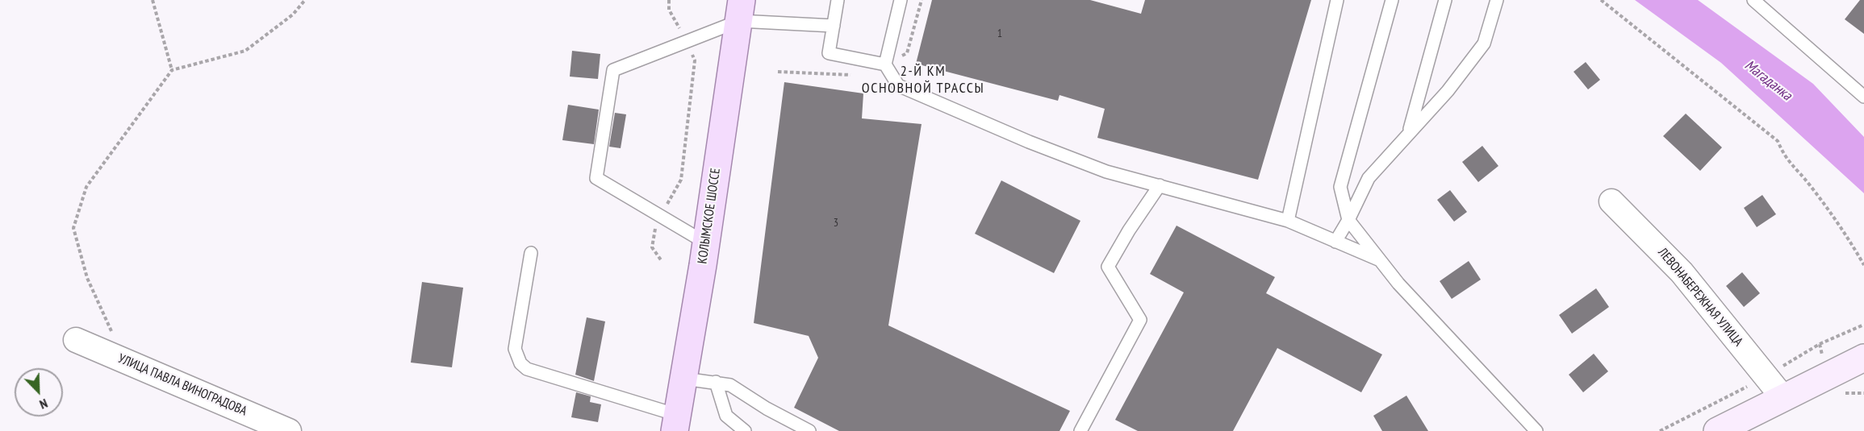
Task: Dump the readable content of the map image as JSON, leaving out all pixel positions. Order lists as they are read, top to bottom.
{
  "streets": {
    "main road": ["КОЛЫМСКОЕ ШОССЕ"],
    "street": ["ЛЕВОНАБЕРЕЖНАЯ УЛИЦА", "УЛИЦА ПАВЛА ВИНОГРАДОВА"]
  },
  "districts": ["2-Й КМ ОСНОВНОЙ ТРАССЫ"],
  "water": ["Магаданка"],
  "house_numbers": ["1", "3"],
  "north": "bottom right"
}
